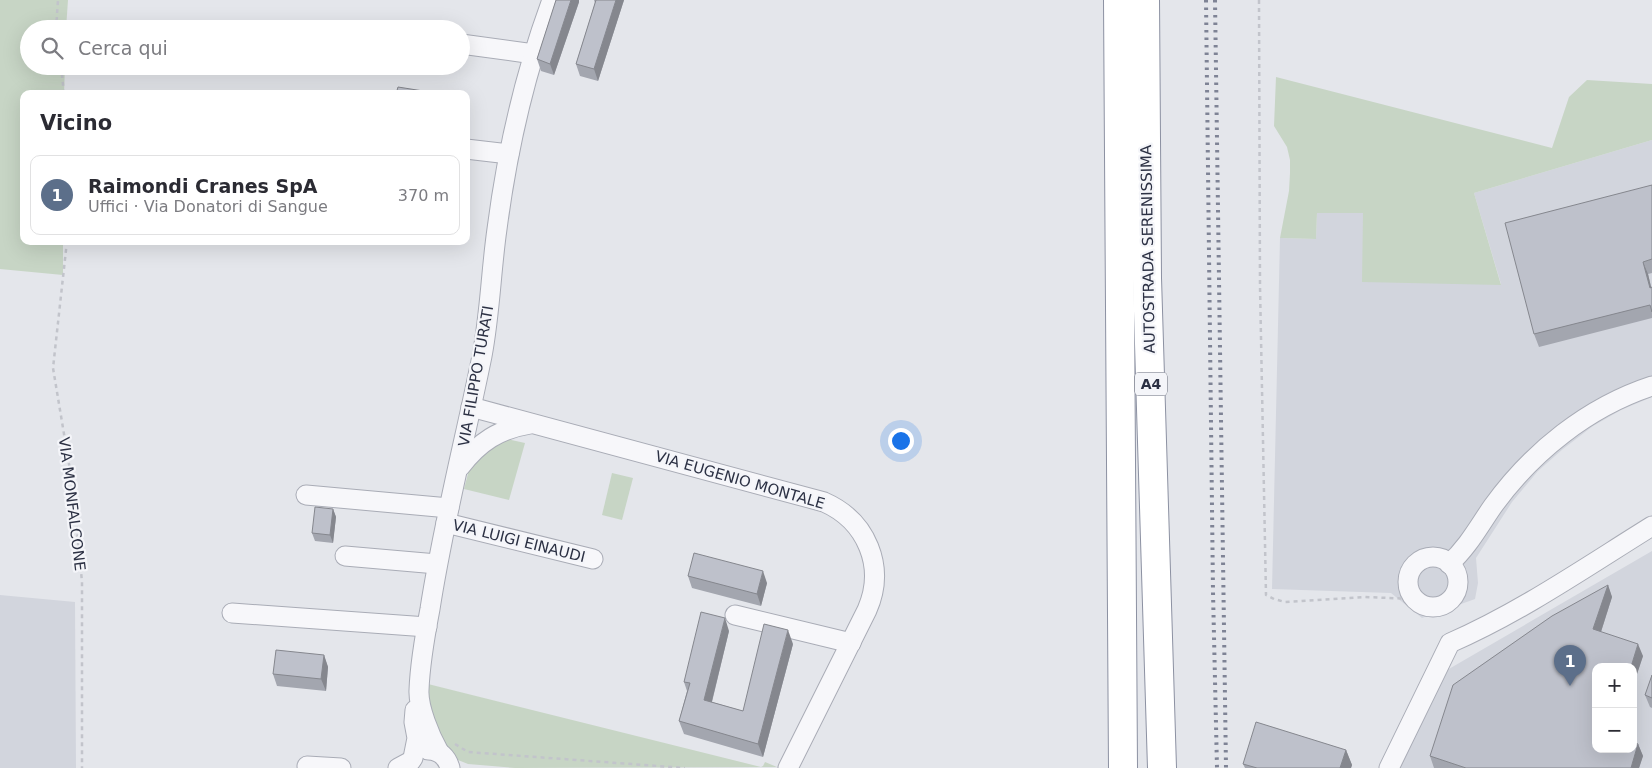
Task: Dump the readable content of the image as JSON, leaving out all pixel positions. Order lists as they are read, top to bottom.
{
  "streets": {
    "highway": ["AUTOSTRADA SERENISSIMA", "A4"],
    "street": ["VIA FILIPPO TURATI", "VIA EUGENIO MONTALE", "VIA LUIGI EINAUDI"],
    "path": ["VIA MONFALCONE"]
  },
  "crossings": [
    ["VIA FILIPPO TURATI", "VIA EUGENIO MONTALE"],
    ["VIA FILIPPO TURATI", "VIA LUIGI EINAUDI"]
  ],
  "page": {
    "search": "Cerca qui",
    "heading": "Vicino",
    "list": [
      {
        "mark": "1",
        "name": "Raimondi Cranes SpA",
        "note": "Uffici · Via Donatori di Sangue",
        "value": "370 m"
      }
    ],
    "pins": "1",
    "map_buttons": ["+", "−"]
  }
}
